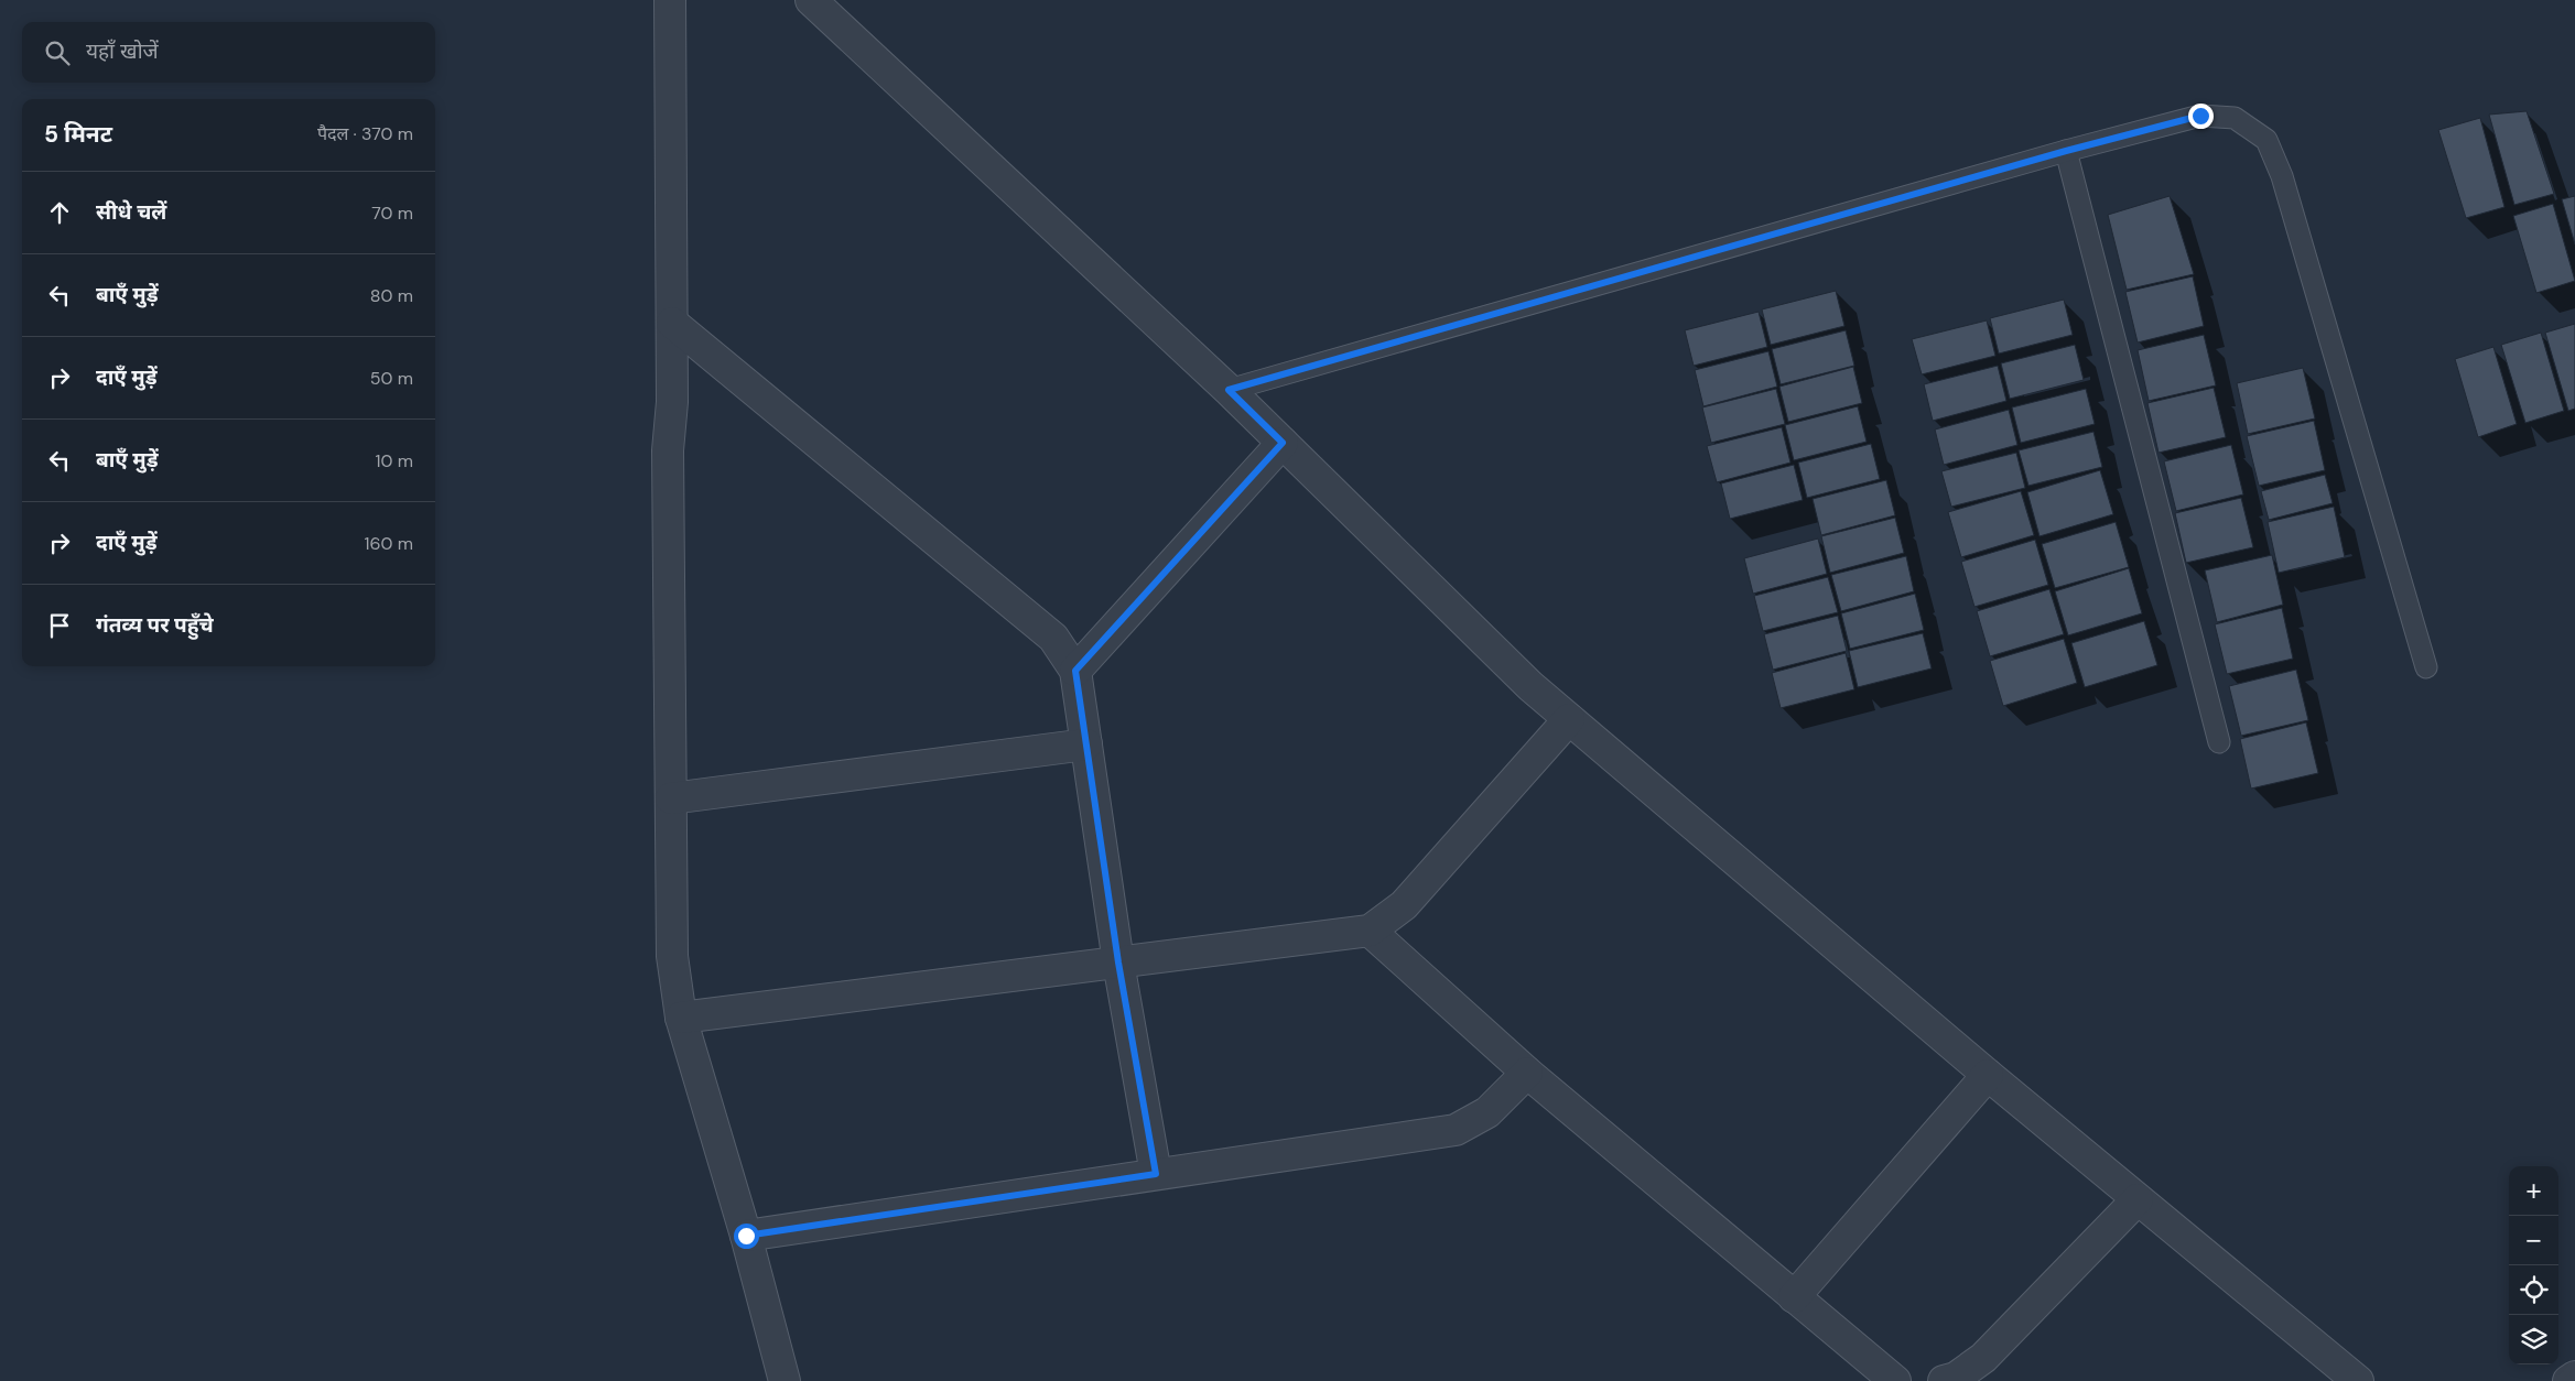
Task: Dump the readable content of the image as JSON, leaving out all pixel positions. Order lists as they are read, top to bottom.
{
  "page": {
    "search": "यहाँ खोजें",
    "heading": ["5 मिनट", "पैदल · 370 m"],
    "list": [
      ["सीधे चलें", "70 m"],
      ["बाएँ मुड़ें", "80 m"],
      ["दाएँ मुड़ें", "50 m"],
      ["बाएँ मुड़ें", "10 m"],
      ["दाएँ मुड़ें", "160 m"],
      "गंतव्य पर पहुँचे"
    ],
    "map_buttons": ["+", "−"]
  }
}
